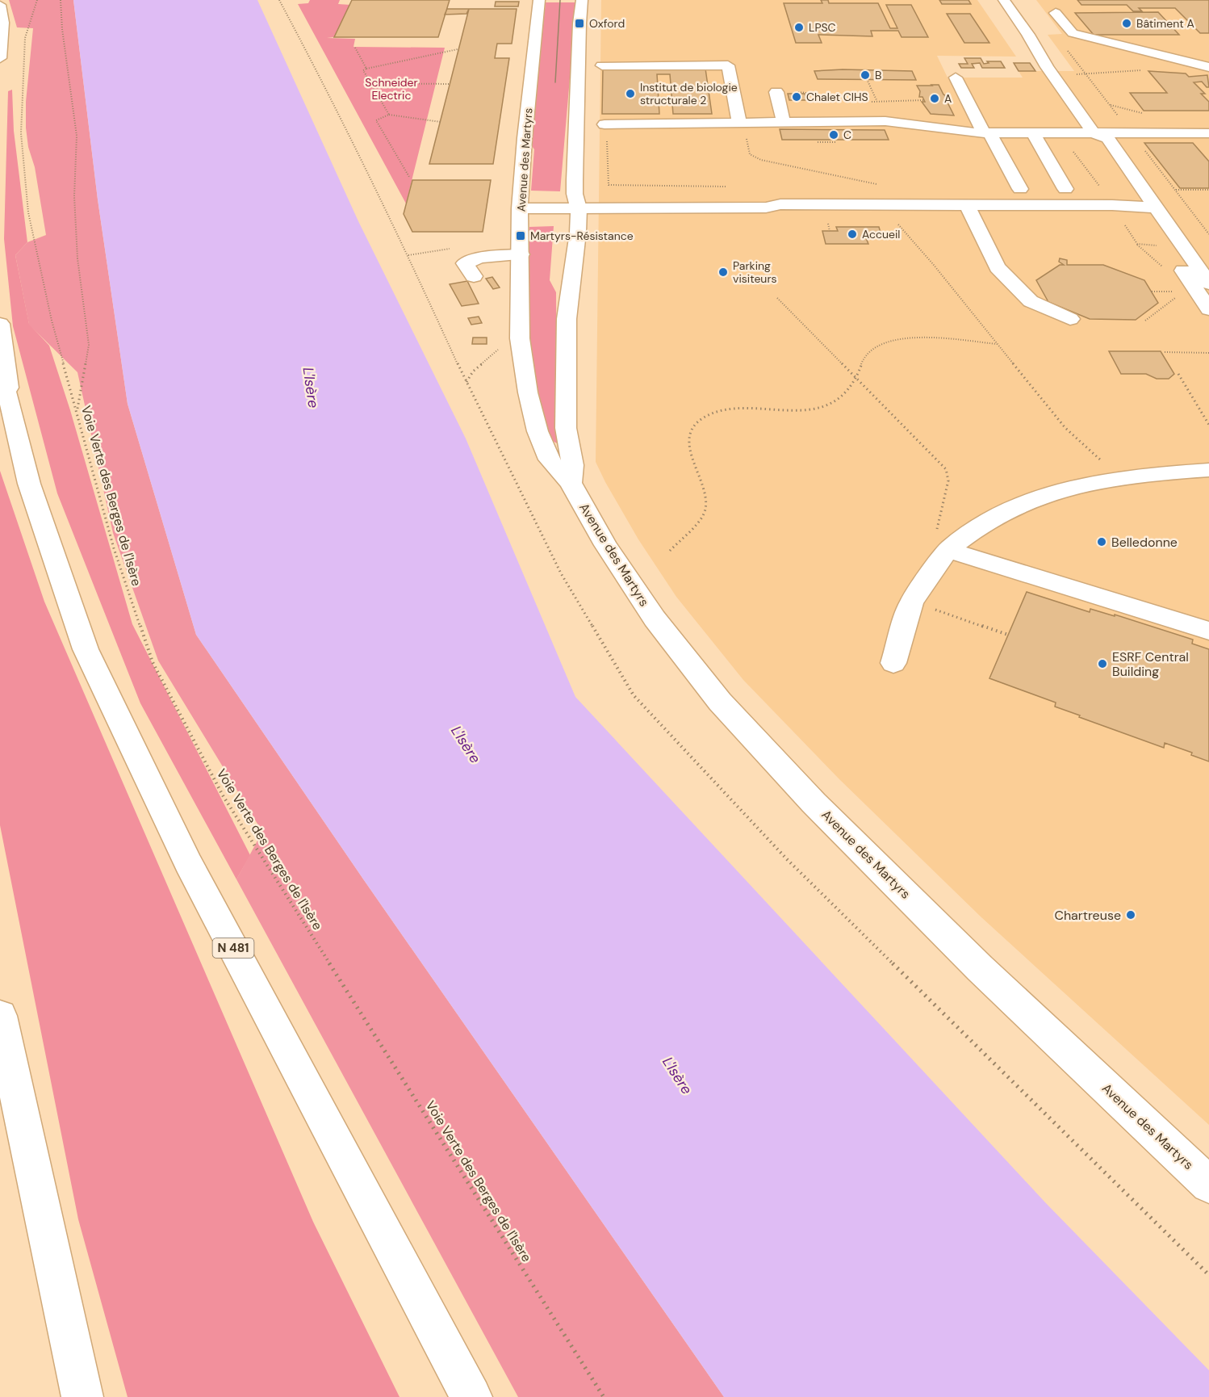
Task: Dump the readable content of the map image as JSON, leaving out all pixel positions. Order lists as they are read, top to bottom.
{
  "streets": {
    "main road": ["Avenue des Martyrs", "N 481"],
    "path": ["Voie Verte des Berges de l'Isère"]
  },
  "water": ["L'Isère"],
  "parks": ["Schneider Electric"],
  "places": {
    "transit": ["Oxford", "Martyrs-Résistance"],
    "other": [
      "Bâtiment A",
      "LPSC",
      "B",
      "Institut de biologie structurale 2",
      "Chalet CIHS",
      "A",
      "C",
      "Accueil",
      "Parking visiteurs",
      "Belledonne",
      "ESRF Central Building",
      "Chartreuse"
    ]
  }
}
